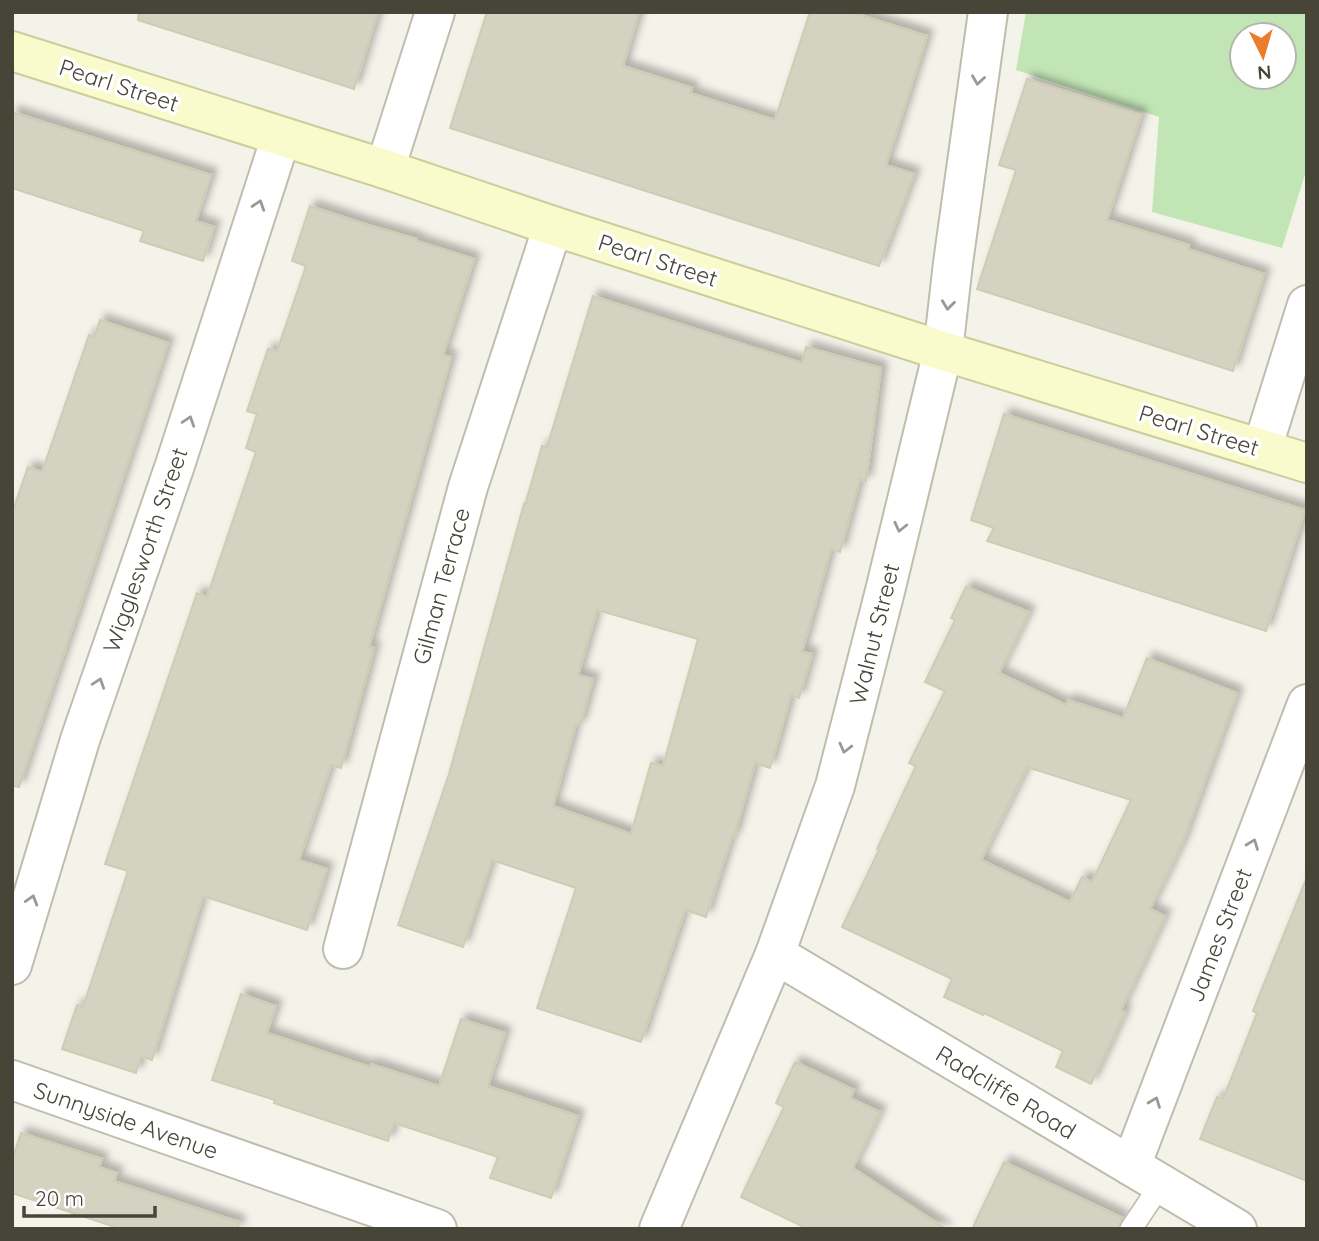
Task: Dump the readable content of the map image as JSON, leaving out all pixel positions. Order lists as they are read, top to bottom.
{
  "streets": {
    "street": [
      "Pearl Street",
      "Wigglesworth Street",
      "Gilman Terrace",
      "Walnut Street",
      "James Street",
      "Radcliffe Road",
      "Sunnyside Avenue"
    ]
  },
  "crossings": [
    ["Pearl Street", "Wigglesworth Street"],
    ["Pearl Street", "Gilman Terrace"],
    ["Pearl Street", "Walnut Street"],
    ["Walnut Street", "Radcliffe Road"],
    ["James Street", "Radcliffe Road"]
  ],
  "one_way": ["Wigglesworth Street", "Walnut Street", "James Street"],
  "scale_bar": "20 m",
  "north": "bottom"
}
